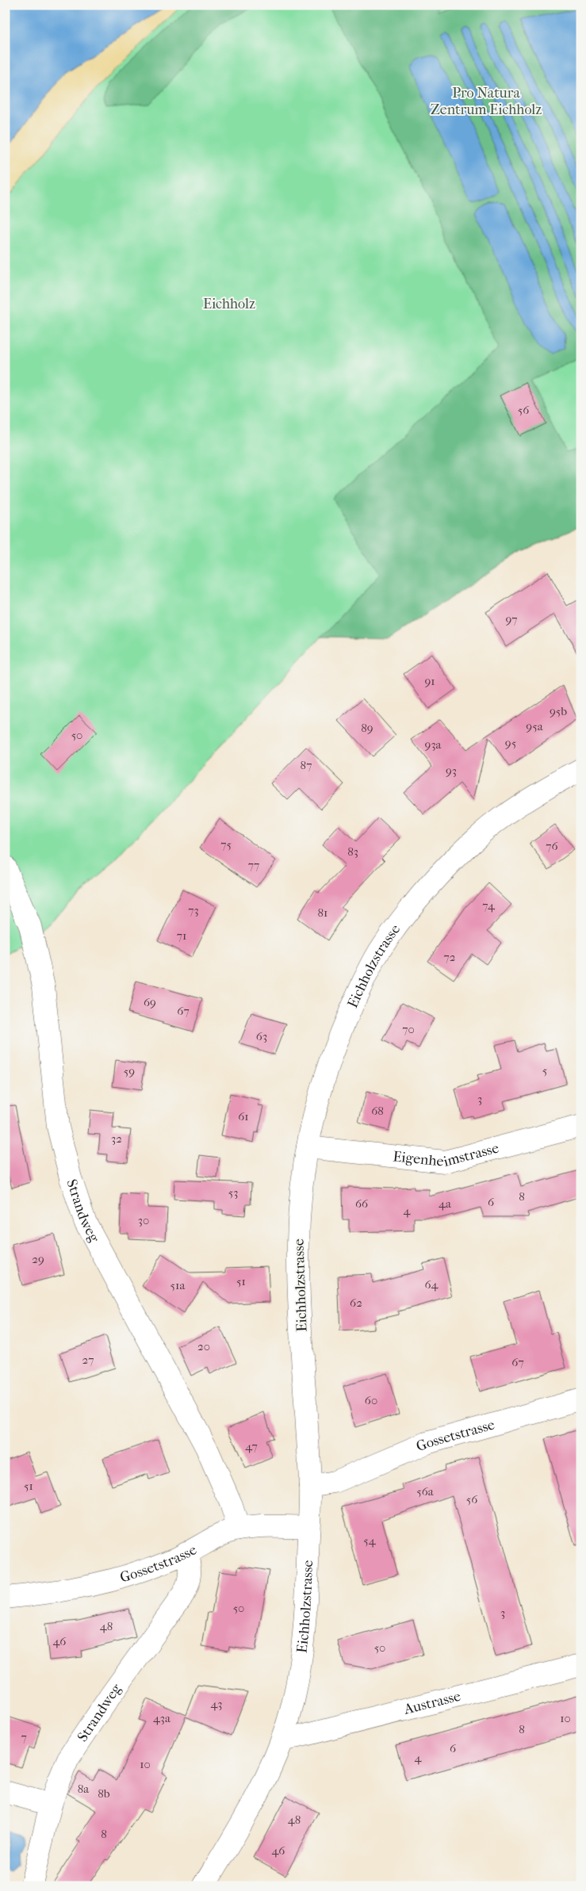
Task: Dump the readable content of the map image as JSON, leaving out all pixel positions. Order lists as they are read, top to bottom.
{
  "streets": {
    "street": [
      "Eichholzstrasse",
      "Eigenheimstrasse",
      "Strandweg",
      "Gossetstrasse",
      "Austrasse"
    ]
  },
  "crossings": [
    ["Eichholzstrasse", "Eigenheimstrasse"],
    ["Eichholzstrasse", "Gossetstrasse"],
    ["Eichholzstrasse", "Austrasse"],
    ["Strandweg", "Gossetstrasse"]
  ],
  "parks": ["Pro Natura Zentrum Eichholz", "Eichholz"],
  "house_numbers": [
    "56",
    "97",
    "91",
    "95b",
    "95a",
    "89",
    "50",
    "95",
    "93a",
    "87",
    "93",
    "75",
    "76",
    "83",
    "77",
    "74",
    "73",
    "81",
    "71",
    "72",
    "69",
    "67",
    "70",
    "63",
    "5",
    "59",
    "3",
    "68",
    "61",
    "32",
    "53",
    "8",
    "6",
    "66",
    "4a",
    "4",
    "30",
    "29",
    "51",
    "64",
    "51a",
    "62",
    "20",
    "27",
    "67",
    "60",
    "47",
    "51",
    "56a",
    "56",
    "54",
    "50",
    "3",
    "48",
    "46",
    "50",
    "43",
    "43a",
    "10",
    "8",
    "7",
    "6",
    "4",
    "10",
    "8a",
    "8b",
    "48",
    "8",
    "46"
  ]
}
